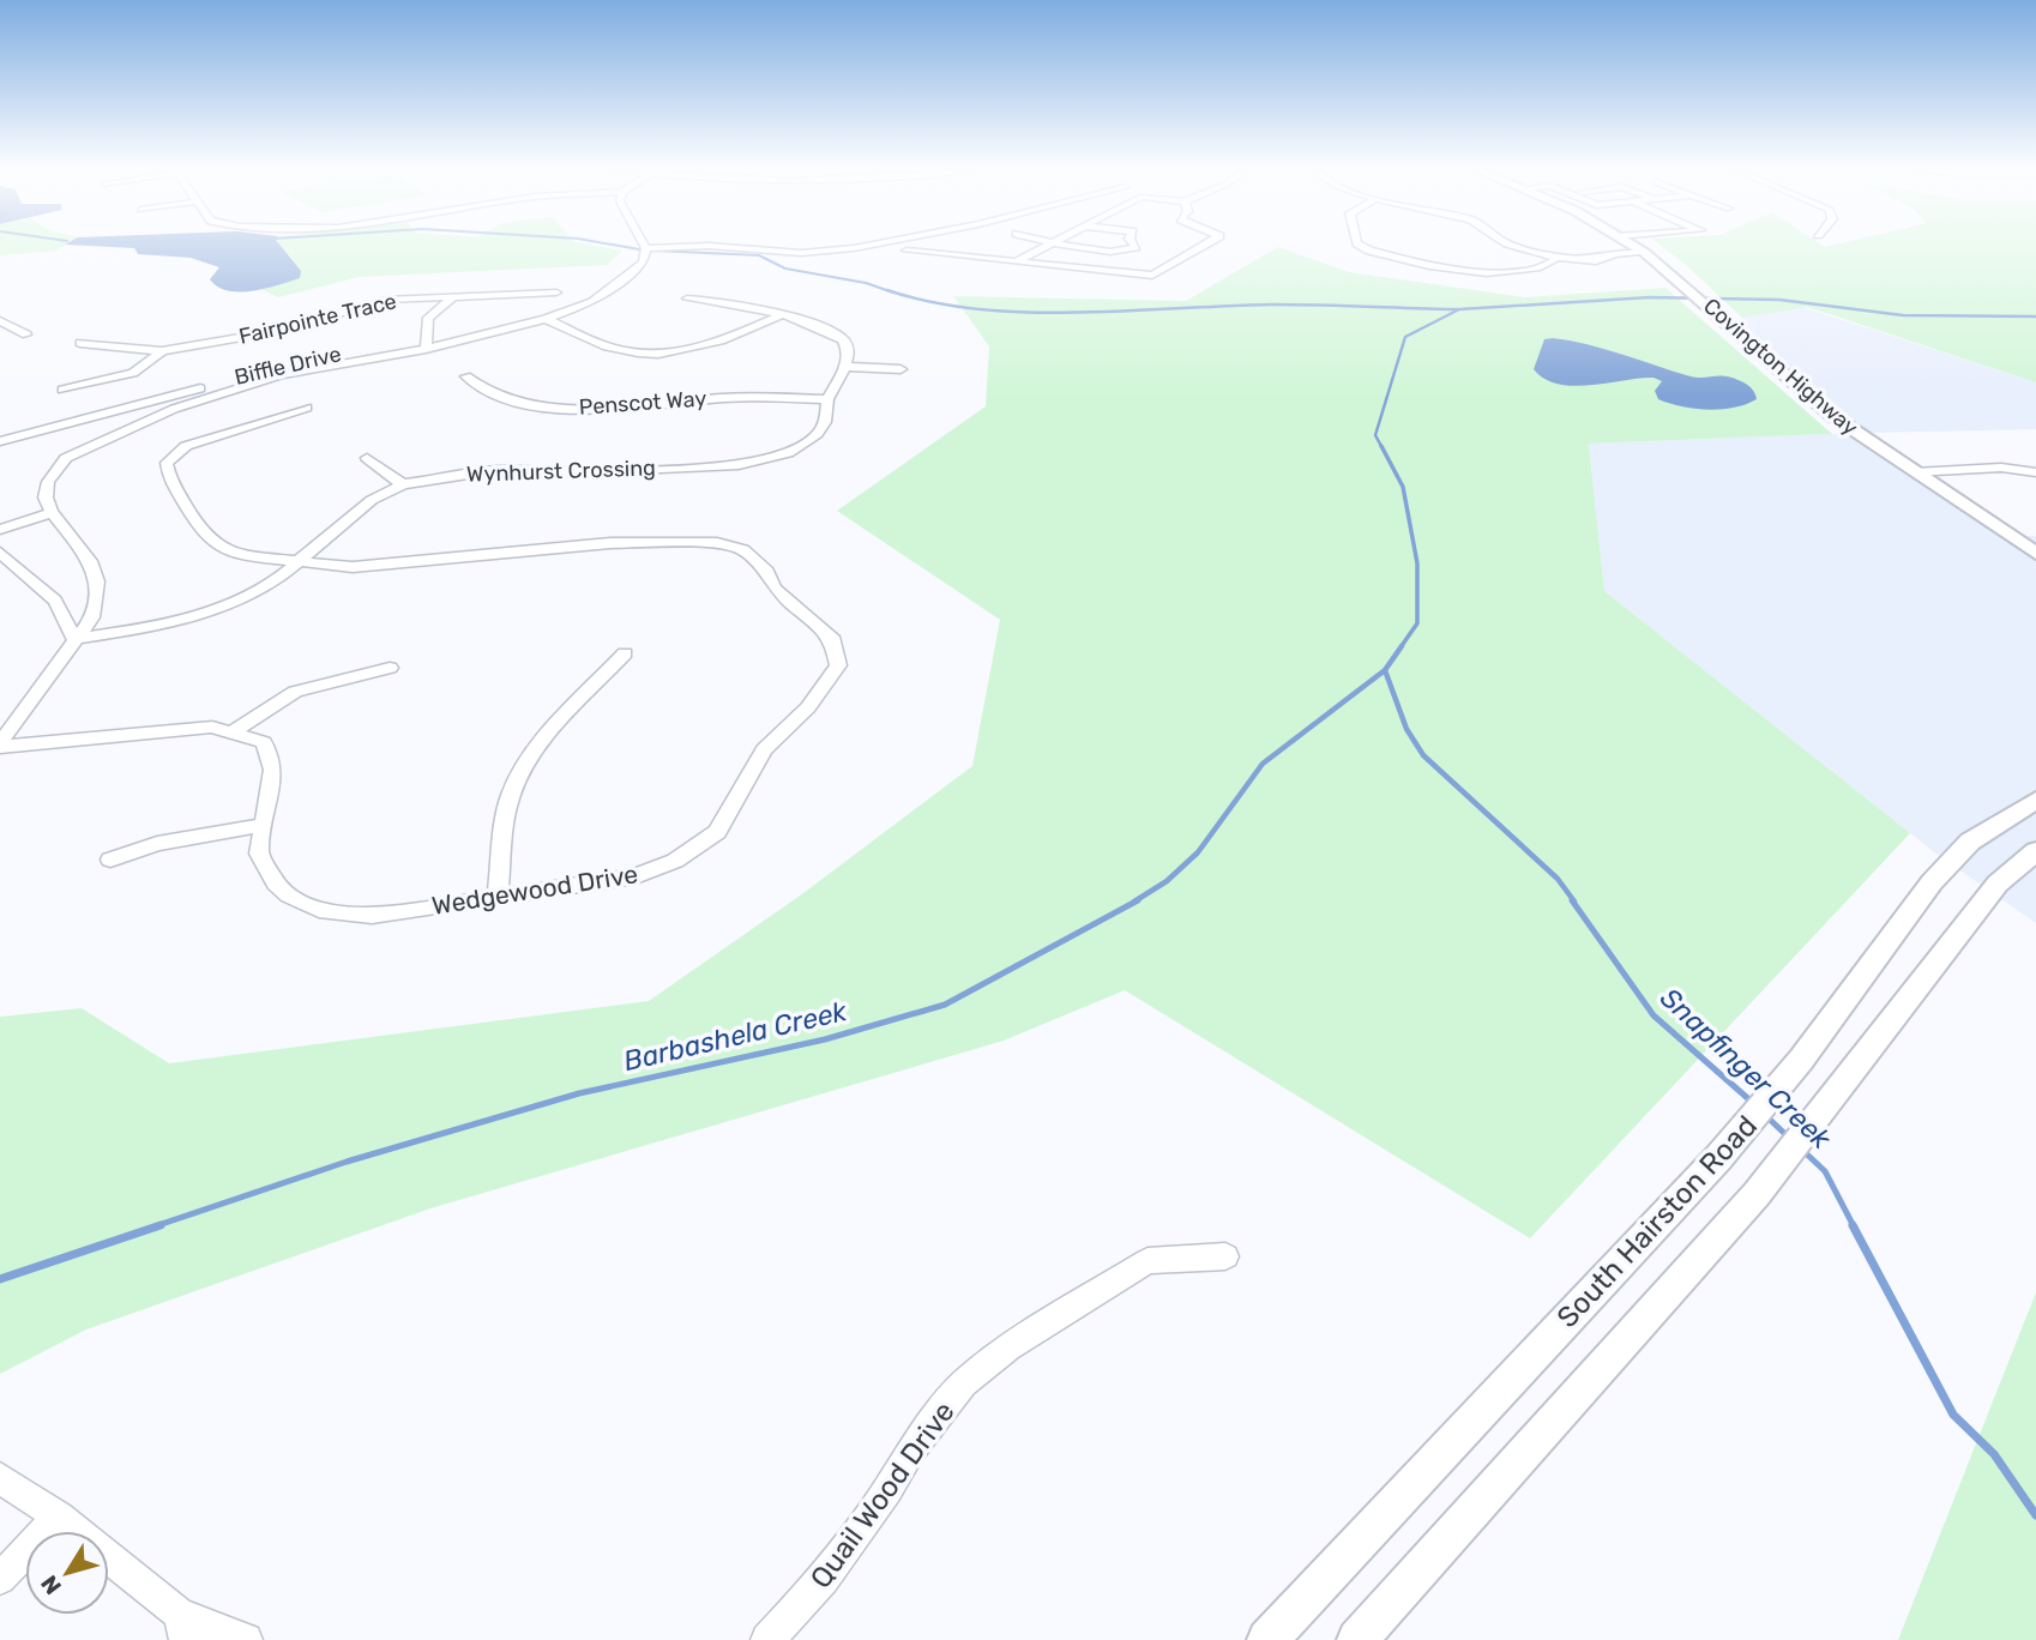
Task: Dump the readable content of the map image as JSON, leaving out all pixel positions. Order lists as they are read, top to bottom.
{
  "streets": {
    "main road": ["Covington Highway", "South Hairston Road"],
    "street": [
      "Fairpointe Trace",
      "Biffle Drive",
      "Penscot Way",
      "Wynhurst Crossing",
      "Wedgewood Drive",
      "Quail Wood Drive"
    ]
  },
  "crossings": [
    ["Penscot Way", "Wynhurst Crossing"],
    ["Wynhurst Crossing", "Wedgewood Drive"]
  ],
  "water": ["Barbashela Creek", "Snapfinger Creek"],
  "north": "bottom left"
}
